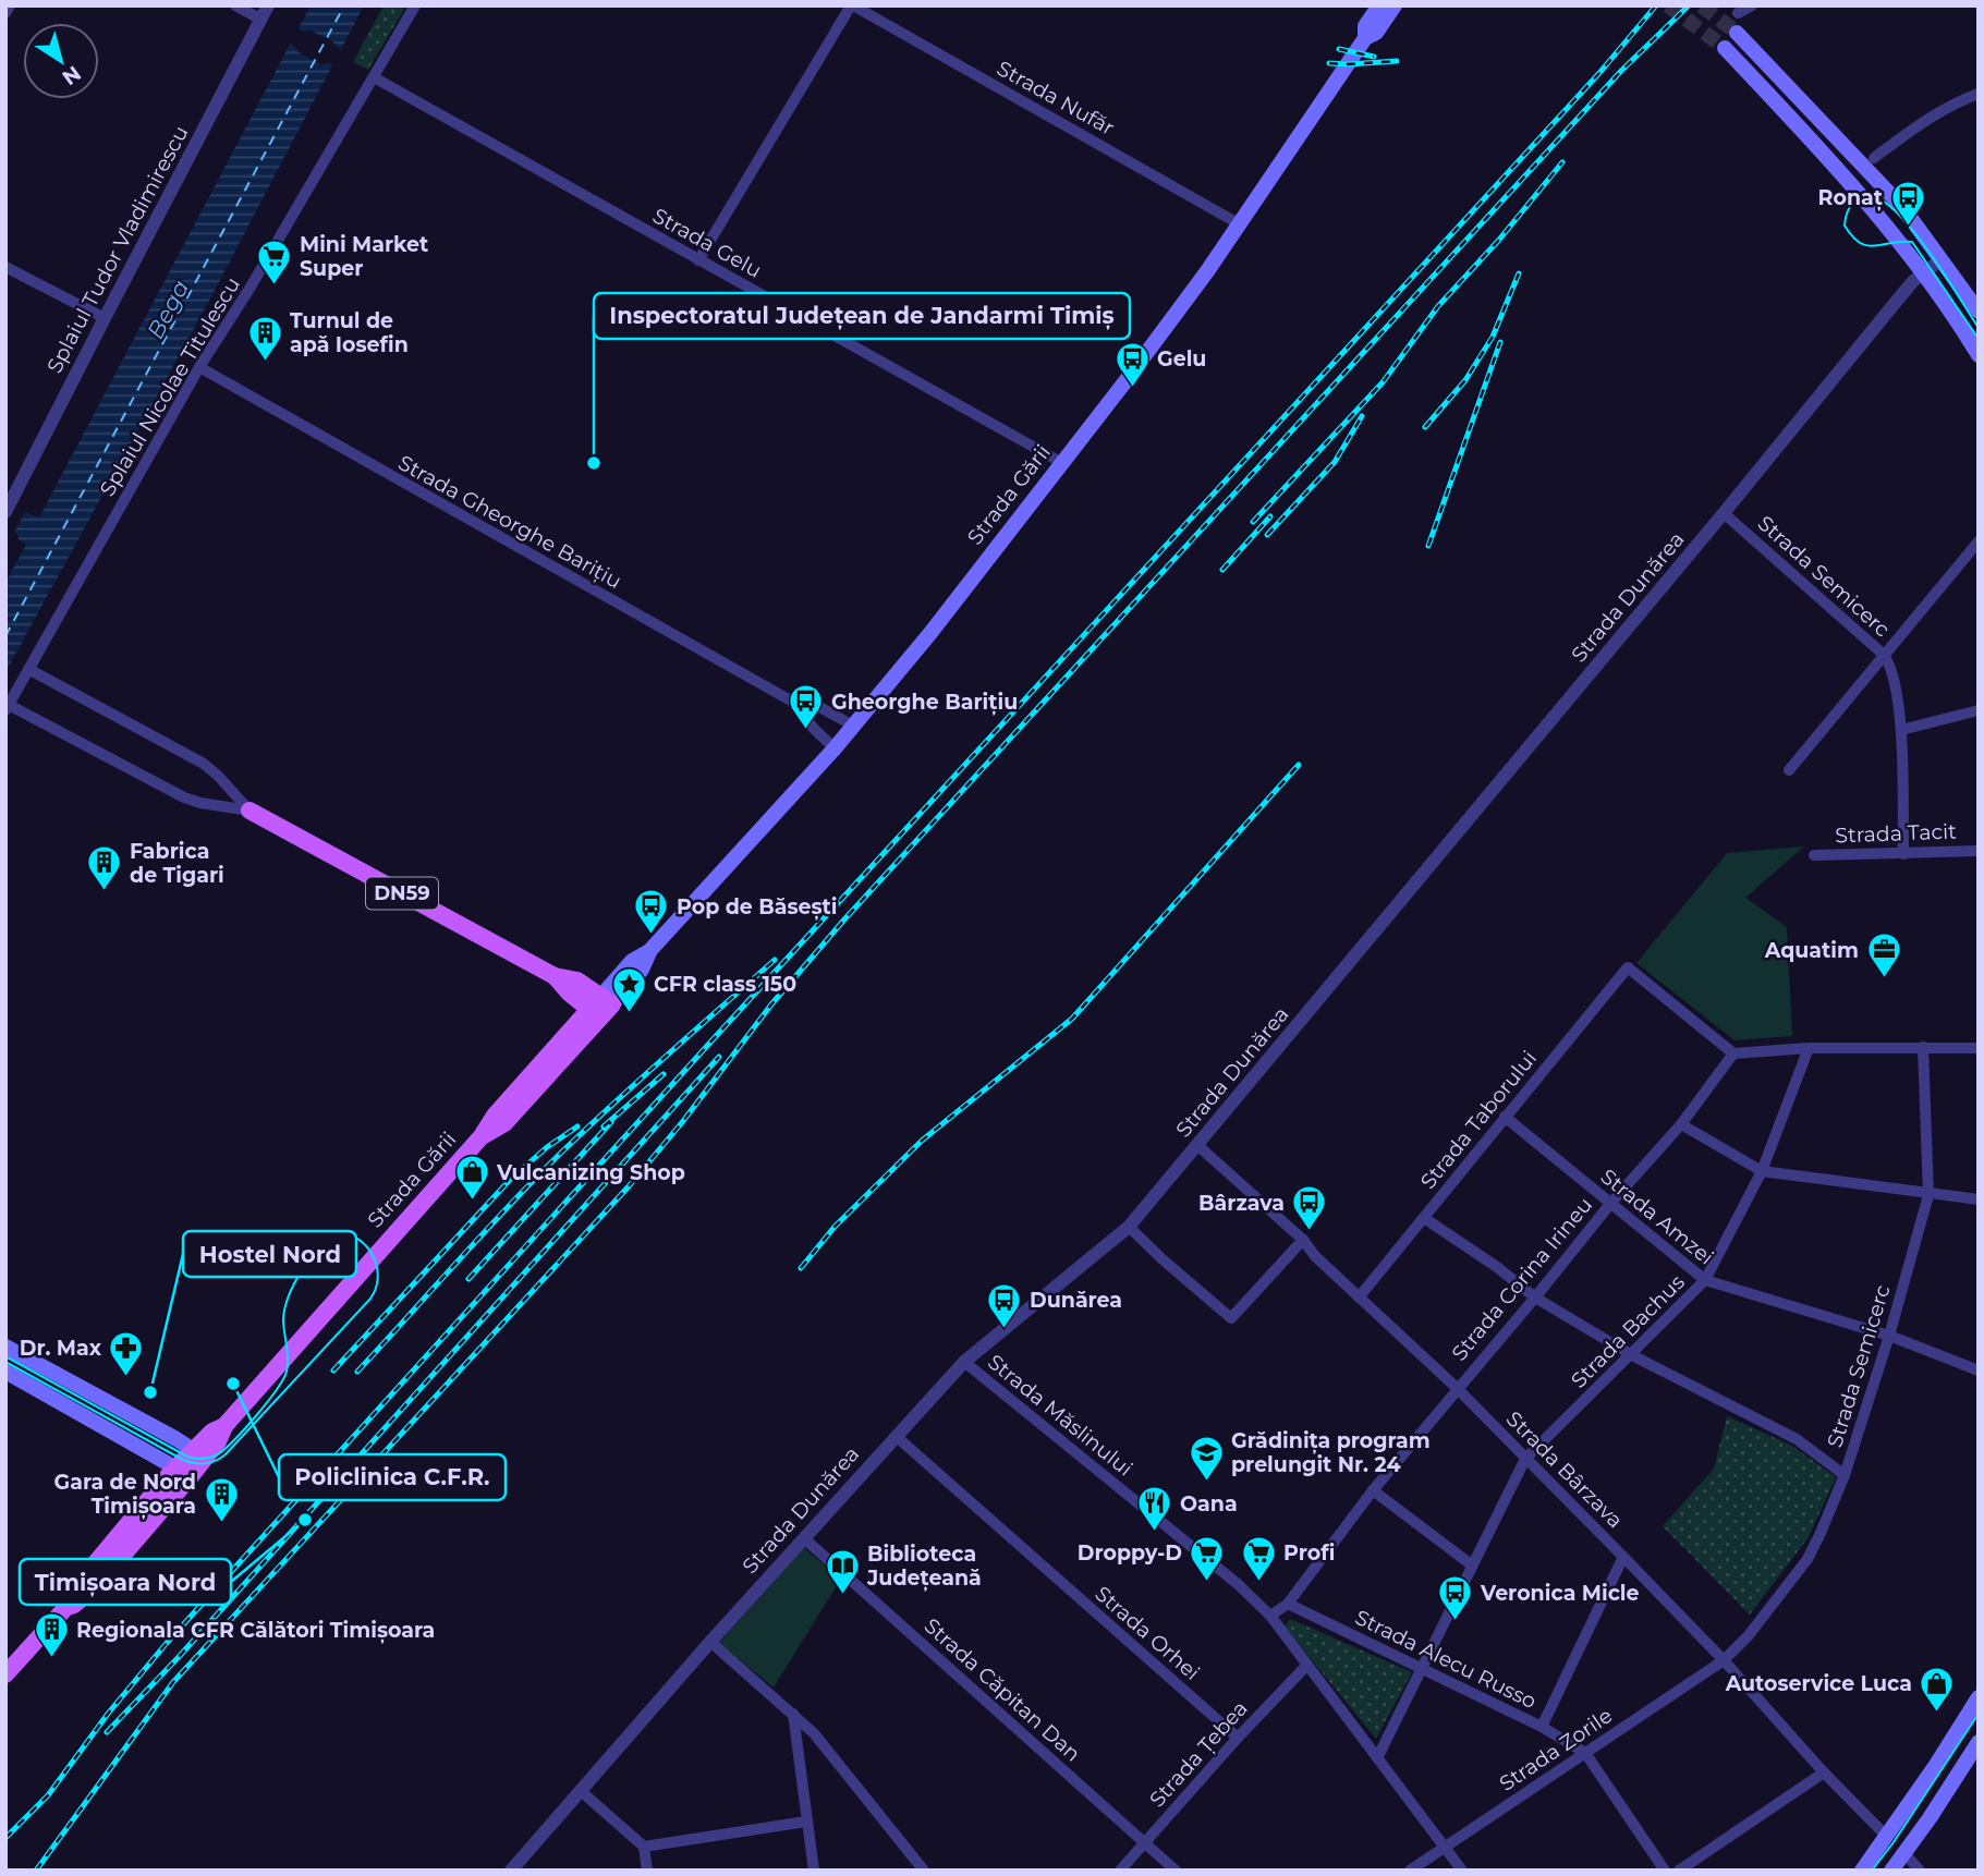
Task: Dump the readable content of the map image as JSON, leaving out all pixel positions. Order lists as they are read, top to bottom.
{
  "streets": {
    "main road": ["Strada Gării", "DN59"],
    "street": [
      "Strada Nufăr",
      "Strada Gelu",
      "Splaiul Tudor Vladimirescu",
      "Splaiul Nicolae Titulescu",
      "Strada Gheorghe Barițiu",
      "Strada Semicerc",
      "Strada Dunărea",
      "Strada Tacit",
      "Strada Taborului",
      "Strada Amzei",
      "Strada Corina Irineu",
      "Strada Bachus",
      "Strada Măslinului",
      "Strada Bârzava",
      "Strada Orhei",
      "Strada Alecu Russo",
      "Strada Căpitan Dan",
      "Strada Zorile",
      "Strada Țebea"
    ]
  },
  "crossings": [
    ["Strada Nufăr", "Strada Gării"],
    ["Strada Gelu", "Splaiul Nicolae Titulescu"],
    ["Strada Gelu", "Strada Gării"],
    ["Splaiul Nicolae Titulescu", "Strada Gheorghe Barițiu"],
    ["Strada Gării", "Strada Gheorghe Barițiu"],
    ["Strada Gării", "DN59"],
    ["Strada Semicerc", "Strada Dunărea"],
    ["Strada Semicerc", "Strada Tacit"],
    ["Strada Semicerc", "Strada Amzei"],
    ["Strada Semicerc", "Strada Bârzava"],
    ["Strada Semicerc", "Strada Zorile"],
    ["Strada Dunărea", "Strada Măslinului"],
    ["Strada Dunărea", "Strada Bârzava"],
    ["Strada Dunărea", "Strada Orhei"],
    ["Strada Dunărea", "Strada Căpitan Dan"],
    ["Strada Taborului", "Strada Amzei"],
    ["Strada Taborului", "Strada Corina Irineu"],
    ["Strada Taborului", "Strada Bârzava"],
    ["Strada Amzei", "Strada Corina Irineu"],
    ["Strada Amzei", "Strada Bachus"],
    ["Strada Corina Irineu", "Strada Bârzava"],
    ["Strada Corina Irineu", "Strada Alecu Russo"],
    ["Strada Bachus", "Strada Măslinului"],
    ["Strada Bachus", "Strada Bârzava"],
    ["Strada Bachus", "Strada Alecu Russo"],
    ["Strada Măslinului", "Strada Zorile"],
    ["Strada Măslinului", "Strada Țebea"],
    ["Strada Bârzava", "Strada Zorile"],
    ["Strada Orhei", "Strada Țebea"],
    ["Strada Alecu Russo", "Strada Zorile"],
    ["Strada Căpitan Dan", "Strada Țebea"]
  ],
  "water": ["Bega"],
  "places": {
    "bus stop": [
      "Ronaț",
      "Gelu",
      "Gheorghe Barițiu",
      "Pop de Băsești",
      "Bârzava",
      "Dunărea",
      "Veronica Micle"
    ],
    "supermarket": ["Mini Market Super", "Droppy-D", "Profi"],
    "building": [
      "Turnul de apă Iosefin",
      "Fabrica de Tigari",
      "Gara de Nord Timișoara",
      "Regionala CFR Călători Timișoara"
    ],
    "other": [
      "Inspectoratul Județean de Jandarmi Timiș",
      "Policlinica C.F.R.",
      "Hostel Nord",
      "Timișoara Nord"
    ],
    "office": ["Aquatim"],
    "place": ["CFR class 150"],
    "shop": ["Vulcanizing Shop", "Autoservice Luca"],
    "pharmacy": ["Dr. Max"],
    "school or university": ["Grădinița program prelungit Nr. 24"],
    "restaurant": ["Oana"],
    "library": ["Biblioteca Județeană"]
  },
  "north": "bottom right"
}
